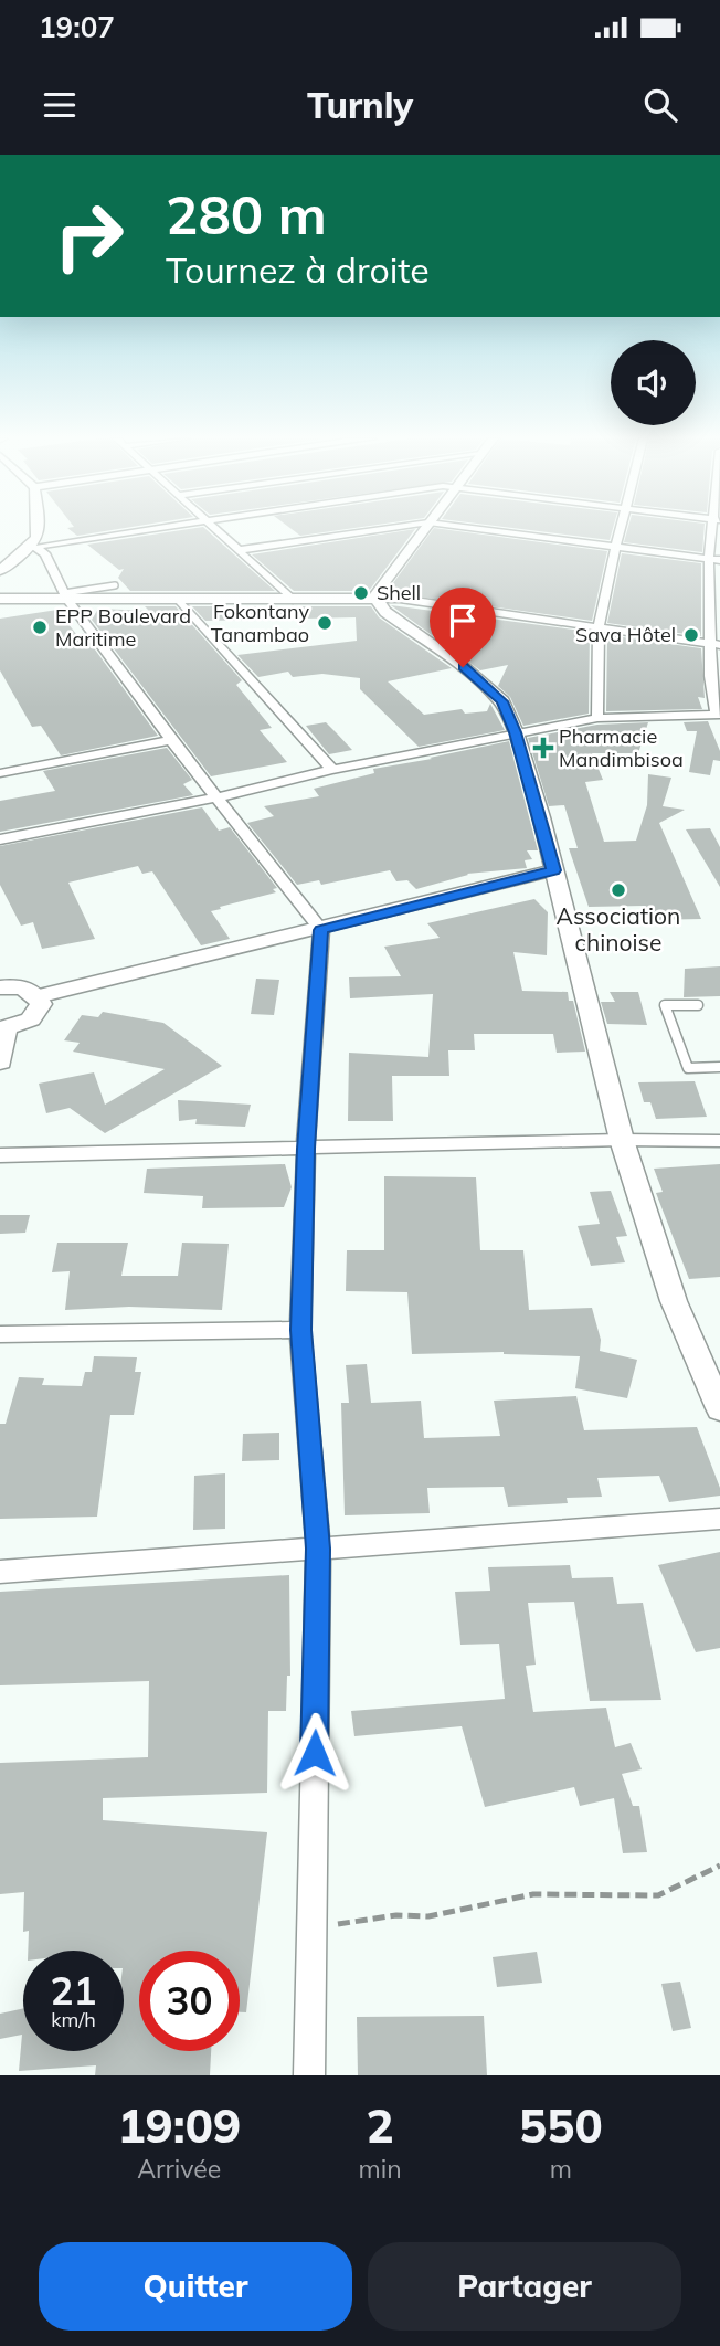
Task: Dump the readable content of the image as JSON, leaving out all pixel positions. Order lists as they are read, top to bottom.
{
  "places": {
    "other": [
      "Shell",
      "Fokontany Tanambao",
      "EPP Boulevard Maritime",
      "Sava Hôtel",
      "Association chinoise"
    ],
    "health": ["Pharmacie Mandimbisoa"]
  },
  "page": {
    "status": "19:07",
    "header": "Turnly",
    "turn": ["280 m", "Tournez à droite"],
    "speed": "21 km/h",
    "limit": "30",
    "eta": [
      "19:09",
      "Arrivée",
      "2",
      "min",
      "550",
      "m"
    ],
    "buttons": ["Quitter", "Partager"]
  }
}
